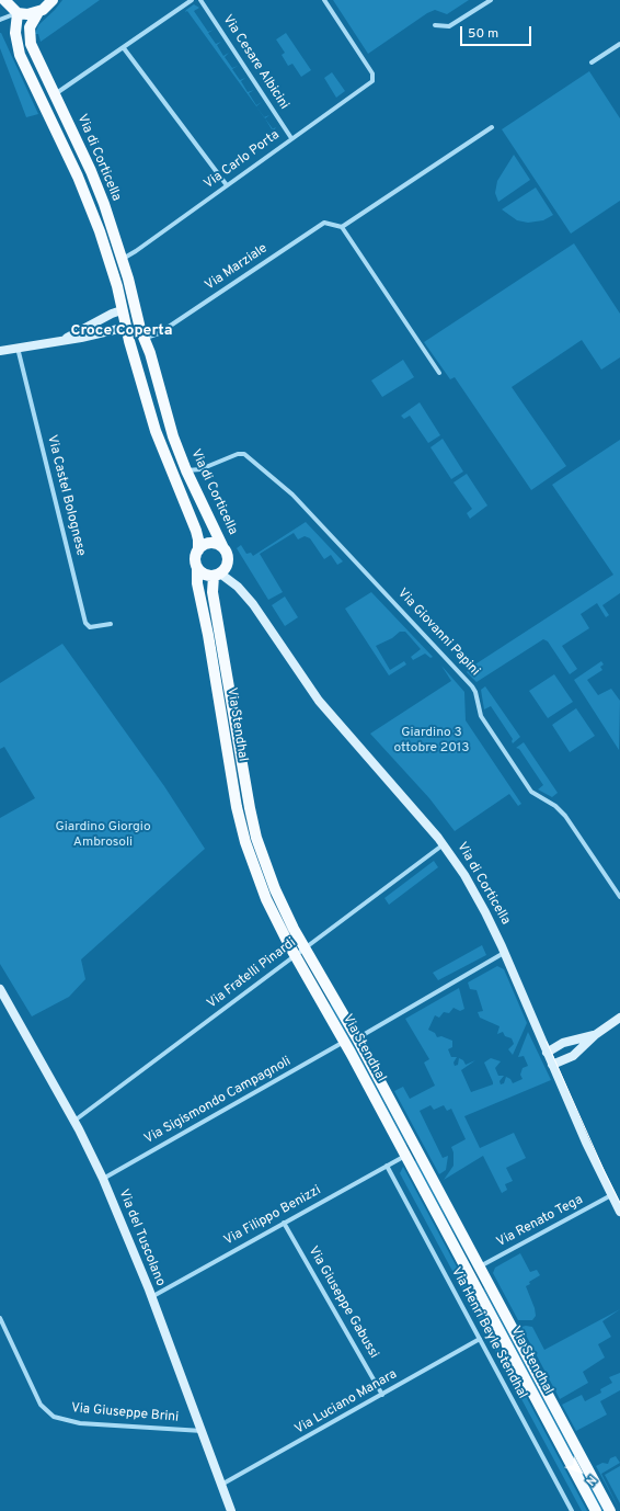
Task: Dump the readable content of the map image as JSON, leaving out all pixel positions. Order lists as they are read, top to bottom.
{
  "streets": {
    "main road": ["Via di Corticella", "Via Stendhal"],
    "street": [
      "Via Cesare Albicini",
      "Via Carlo Porta",
      "Via Marziale",
      "Via Castel Bolognese",
      "Via Giovanni Papini",
      "Via Fratelli Pinardi",
      "Via Sigismondo Campagnoli",
      "Via Filippo Benizzi",
      "Via Renato Tega",
      "Via del Tuscolano",
      "Via Giuseppe Gabussi",
      "Via Henri Beyle Stendhal",
      "Via Luciano Manara",
      "Via Giuseppe Brini"
    ]
  },
  "crossings": [
    ["Via Cesare Albicini", "Via Carlo Porta"],
    ["Via di Corticella", "Via Carlo Porta"],
    ["Via di Corticella", "Via Marziale"],
    ["Via di Corticella", "Via Giovanni Papini"],
    ["Via di Corticella", "Via Stendhal"],
    ["Via di Corticella", "Via Fratelli Pinardi"],
    ["Via di Corticella", "Via Renato Tega"],
    ["Via Stendhal", "Via Fratelli Pinardi"],
    ["Via Stendhal", "Via Sigismondo Campagnoli"],
    ["Via Stendhal", "Via Filippo Benizzi"],
    ["Via Stendhal", "Via Renato Tega"],
    ["Via Fratelli Pinardi", "Via del Tuscolano"],
    ["Via Sigismondo Campagnoli", "Via del Tuscolano"],
    ["Via Filippo Benizzi", "Via del Tuscolano"],
    ["Via Filippo Benizzi", "Via Giuseppe Gabussi"],
    ["Via Filippo Benizzi", "Via Henri Beyle Stendhal"],
    ["Via del Tuscolano", "Via Luciano Manara"],
    ["Via del Tuscolano", "Via Giuseppe Brini"],
    ["Via Giuseppe Gabussi", "Via Luciano Manara"],
    ["Via Henri Beyle Stendhal", "Via Luciano Manara"]
  ],
  "districts": ["Croce Coperta"],
  "parks": ["Giardino 3 ottobre 2013", "Giardino Giorgio Ambrosoli"],
  "scale_bar": "50 m",
  "north": "bottom right"
}
